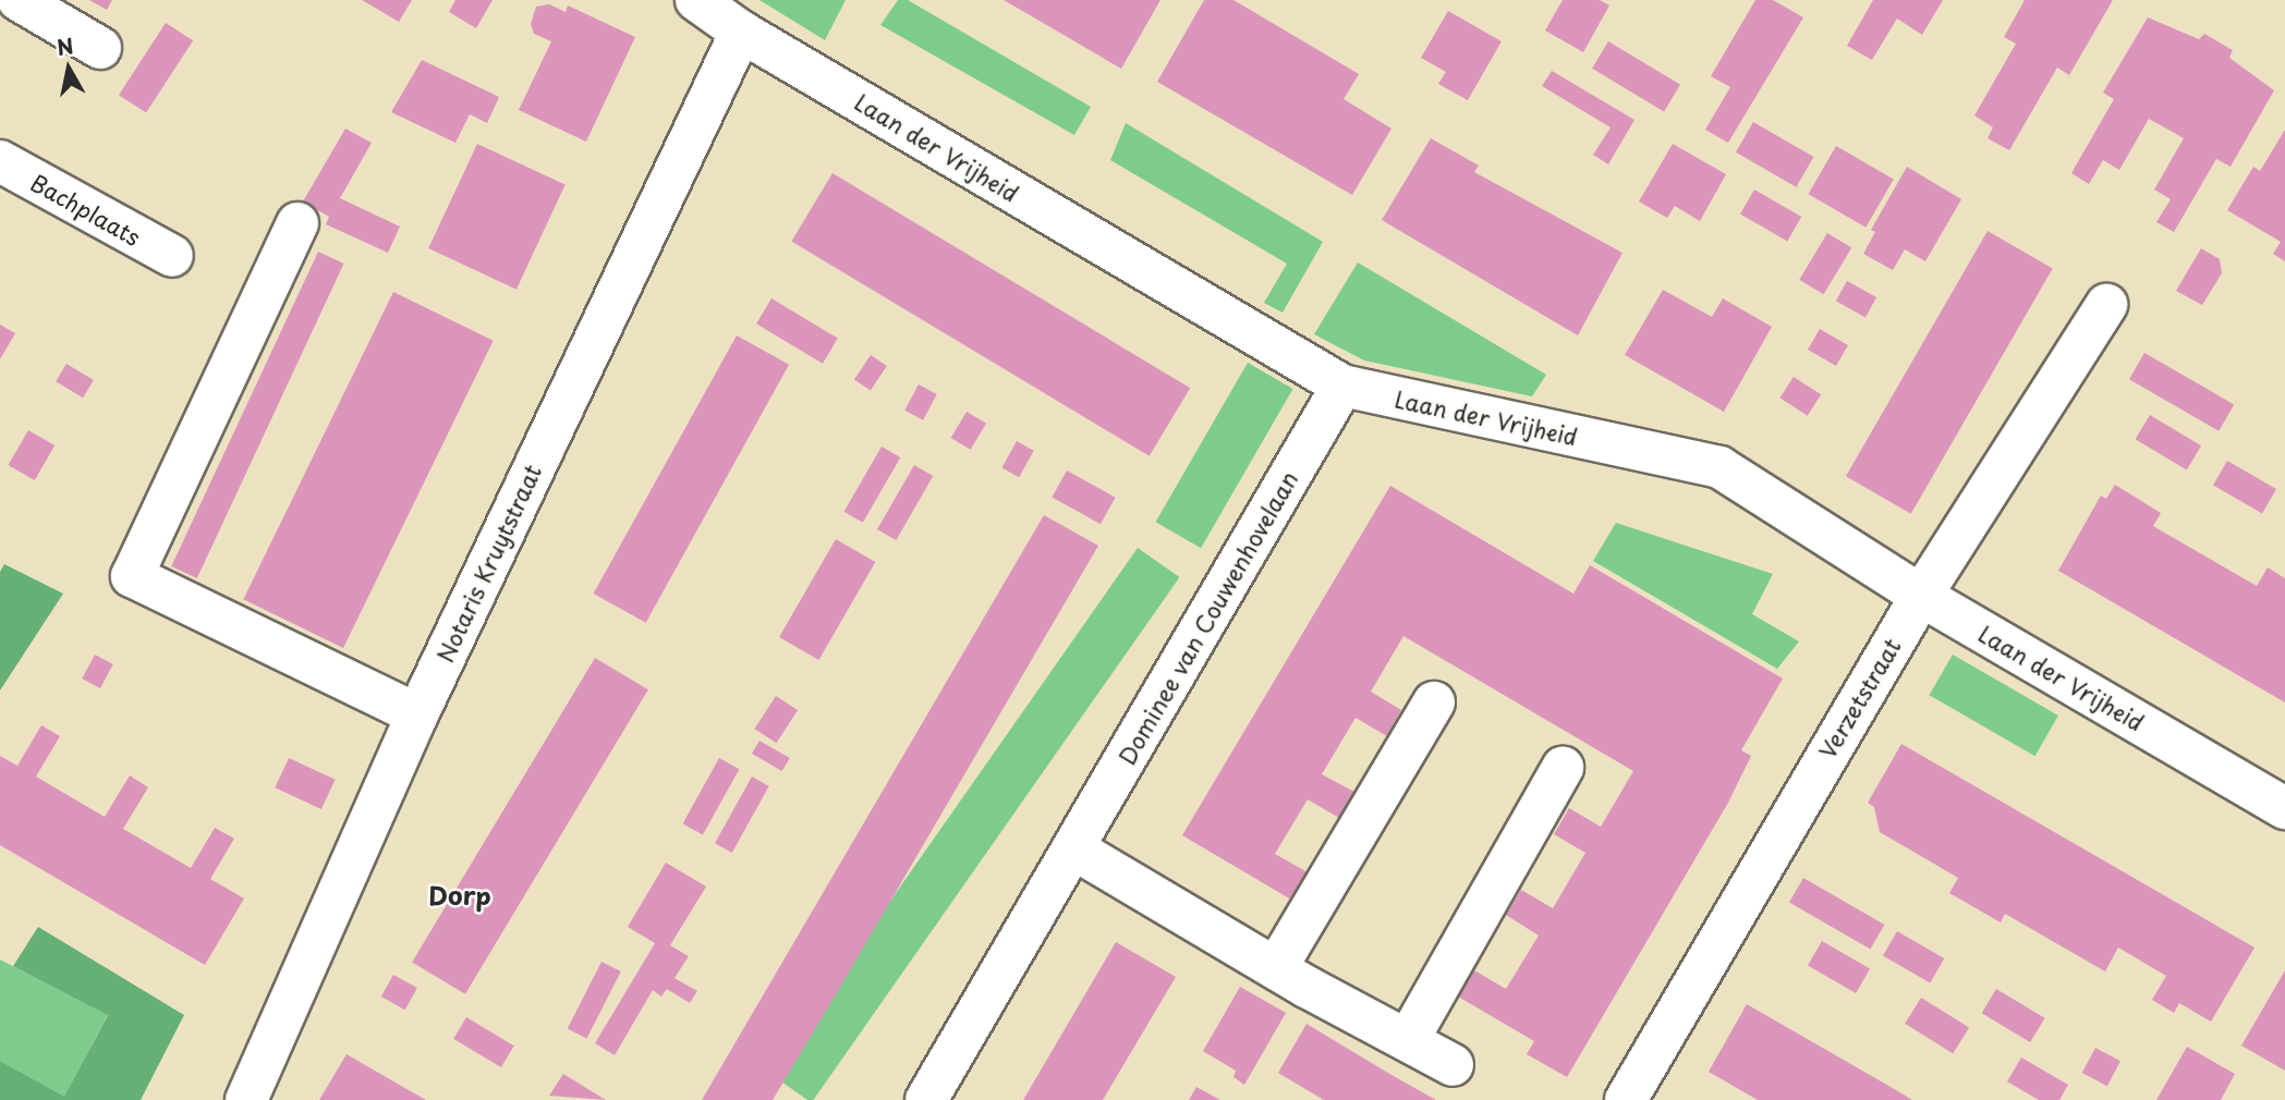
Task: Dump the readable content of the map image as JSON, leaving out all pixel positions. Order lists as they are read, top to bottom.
{
  "streets": {
    "street": [
      "Laan der Vrijheid",
      "Bachplaats",
      "Notaris Kruytstraat",
      "Dominee van Couwenhovelaan",
      "Verzetstraat"
    ]
  },
  "crossings": [
    ["Laan der Vrijheid", "Notaris Kruytstraat"],
    ["Laan der Vrijheid", "Dominee van Couwenhovelaan"],
    ["Laan der Vrijheid", "Verzetstraat"]
  ],
  "districts": ["Dorp"],
  "north": "top"
}
